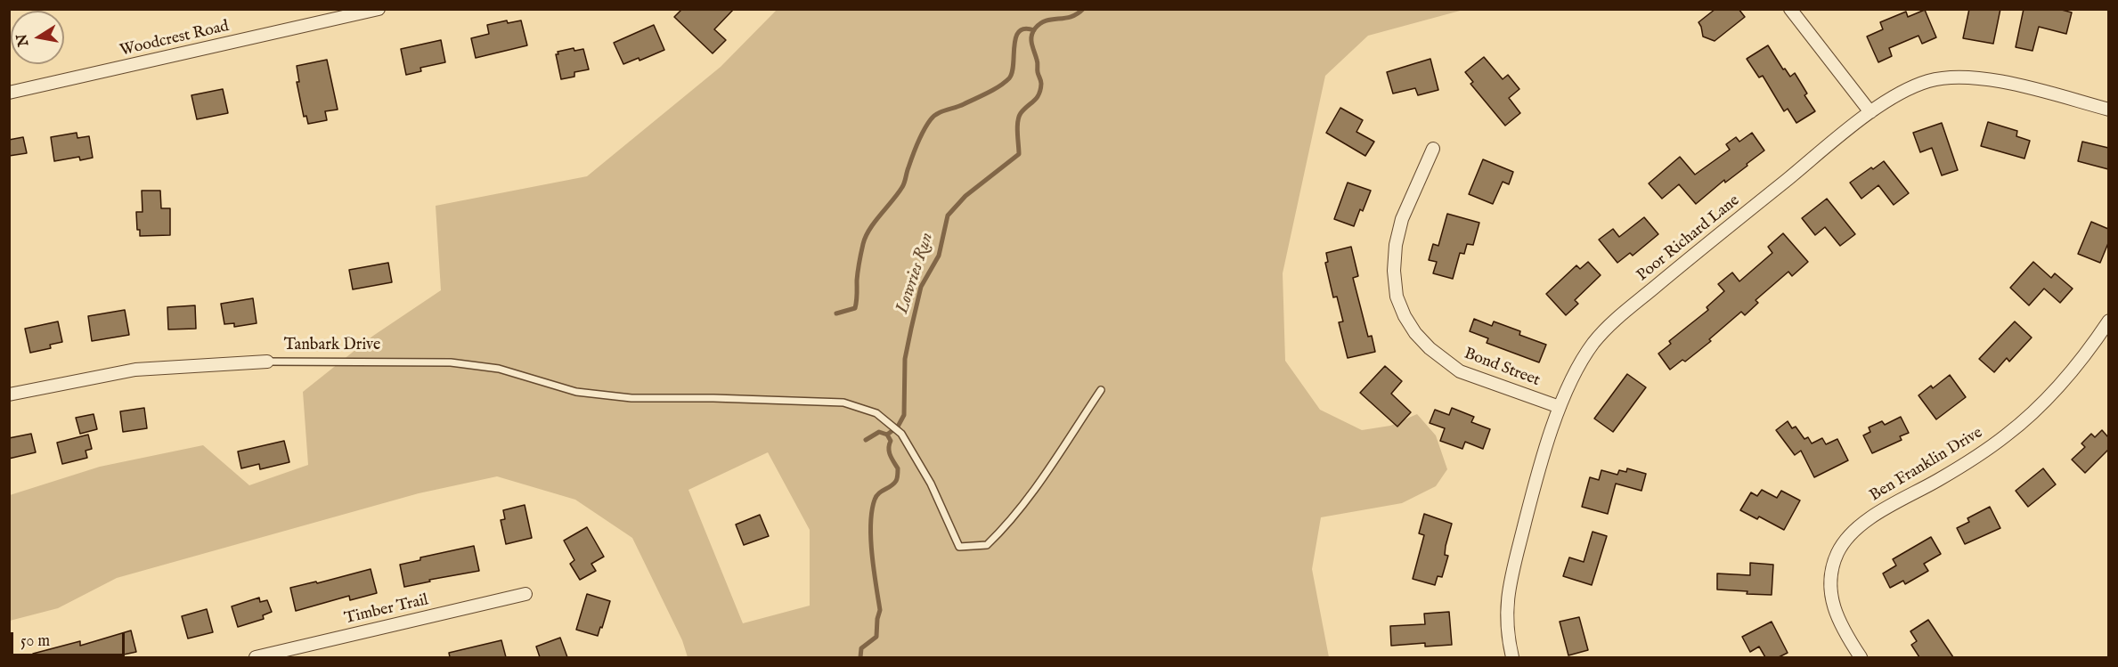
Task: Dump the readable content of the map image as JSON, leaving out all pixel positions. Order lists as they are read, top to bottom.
{
  "streets": {
    "street": [
      "Woodcrest Road",
      "Poor Richard Lane",
      "Tanbark Drive",
      "Bond Street",
      "Ben Franklin Drive",
      "Timber Trail"
    ]
  },
  "crossings": [
    ["Poor Richard Lane", "Bond Street"]
  ],
  "water": ["Lowries Run"],
  "scale_bar": "50 m",
  "north": "left"
}
